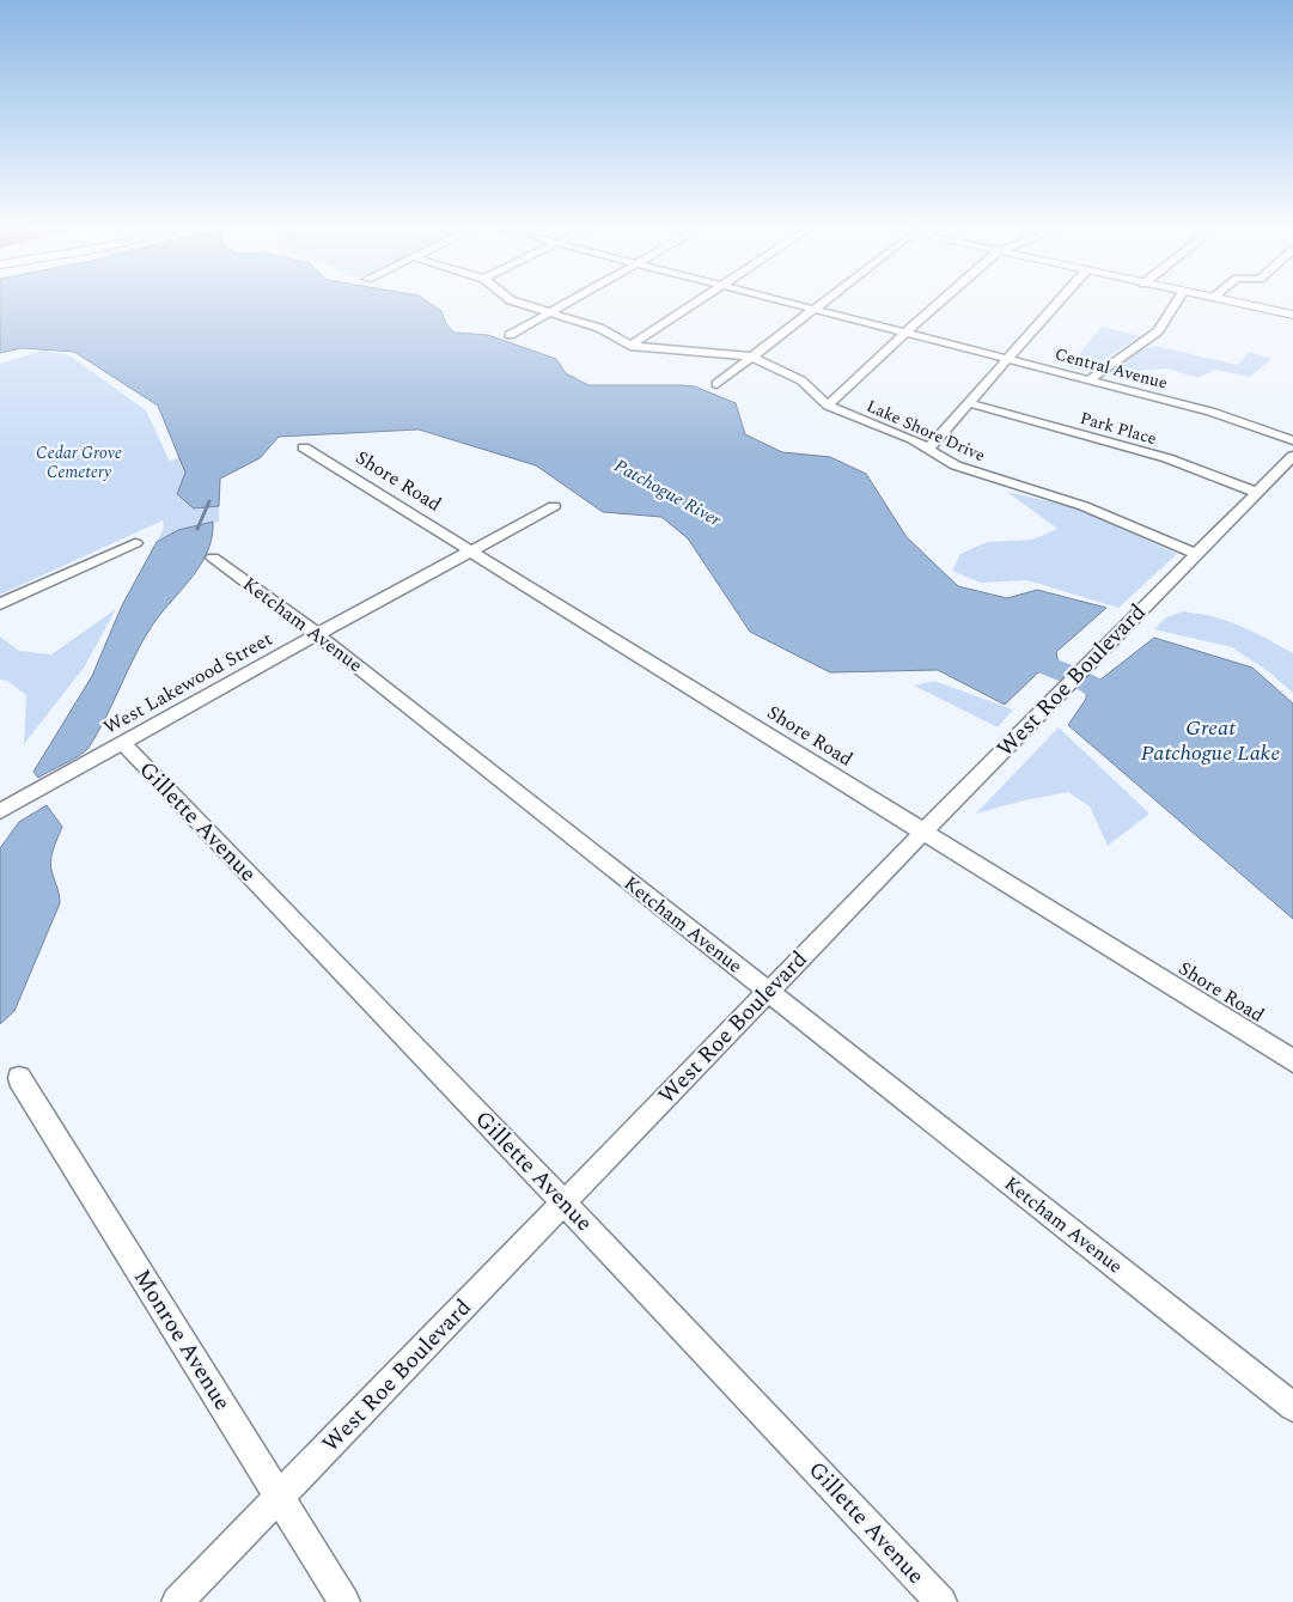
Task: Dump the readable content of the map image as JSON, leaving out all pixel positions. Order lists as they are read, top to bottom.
{
  "streets": {
    "street": [
      "Central Avenue",
      "Park Place",
      "Lake Shore Drive",
      "Shore Road",
      "Ketcham Avenue",
      "West Roe Boulevard",
      "West Lakewood Street",
      "Gillette Avenue",
      "Monroe Avenue"
    ]
  },
  "crossings": [
    ["Park Place", "West Roe Boulevard"],
    ["Lake Shore Drive", "West Roe Boulevard"],
    ["Shore Road", "West Roe Boulevard"],
    ["Shore Road", "West Lakewood Street"],
    ["Ketcham Avenue", "West Roe Boulevard"],
    ["Ketcham Avenue", "West Lakewood Street"],
    ["West Roe Boulevard", "Gillette Avenue"],
    ["West Roe Boulevard", "Monroe Avenue"],
    ["West Lakewood Street", "Gillette Avenue"]
  ],
  "water": ["Patchogue River", "Great Patchogue Lake"],
  "parks": ["Cedar Grove Cemetery"]
}
